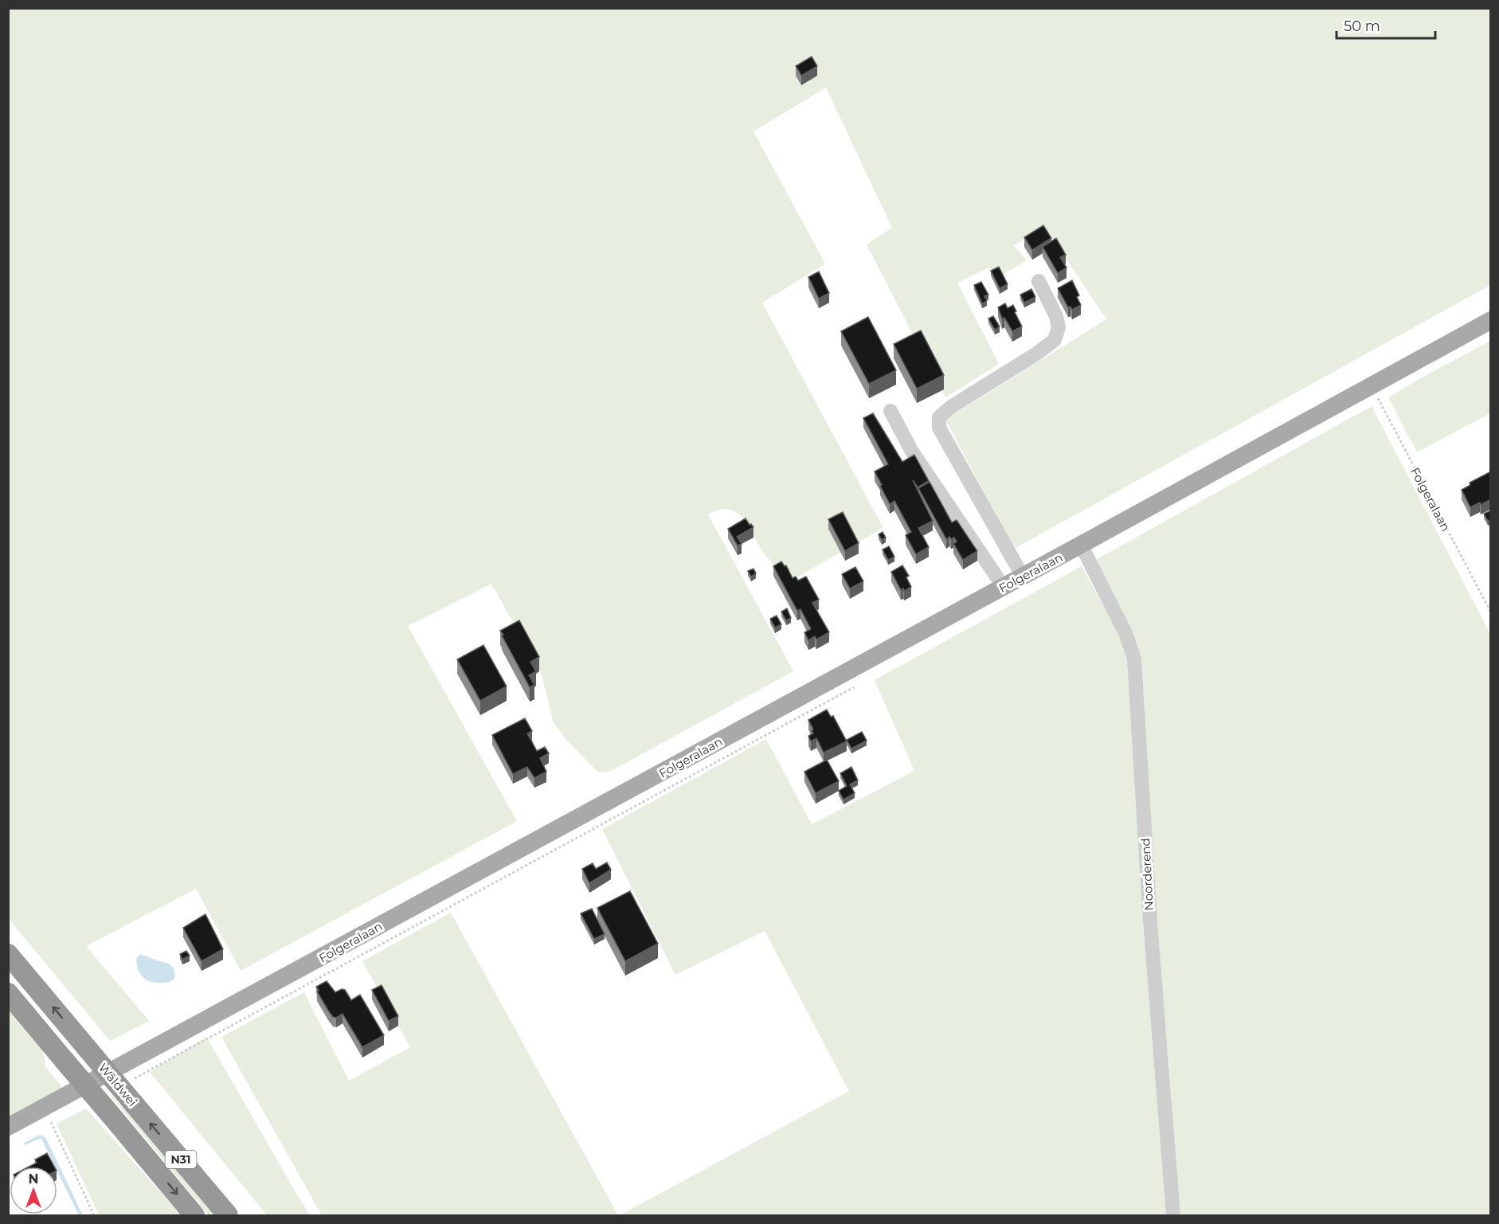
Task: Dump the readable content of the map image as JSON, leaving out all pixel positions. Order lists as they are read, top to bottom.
{
  "streets": {
    "highway": ["Wâldwei", "N31"],
    "main road": ["Folgeralaan"],
    "street": ["Noorderend"]
  },
  "crossings": [
    ["Folgeralaan", "Noorderend"]
  ],
  "scale_bar": "50 m",
  "north": "top"
}
